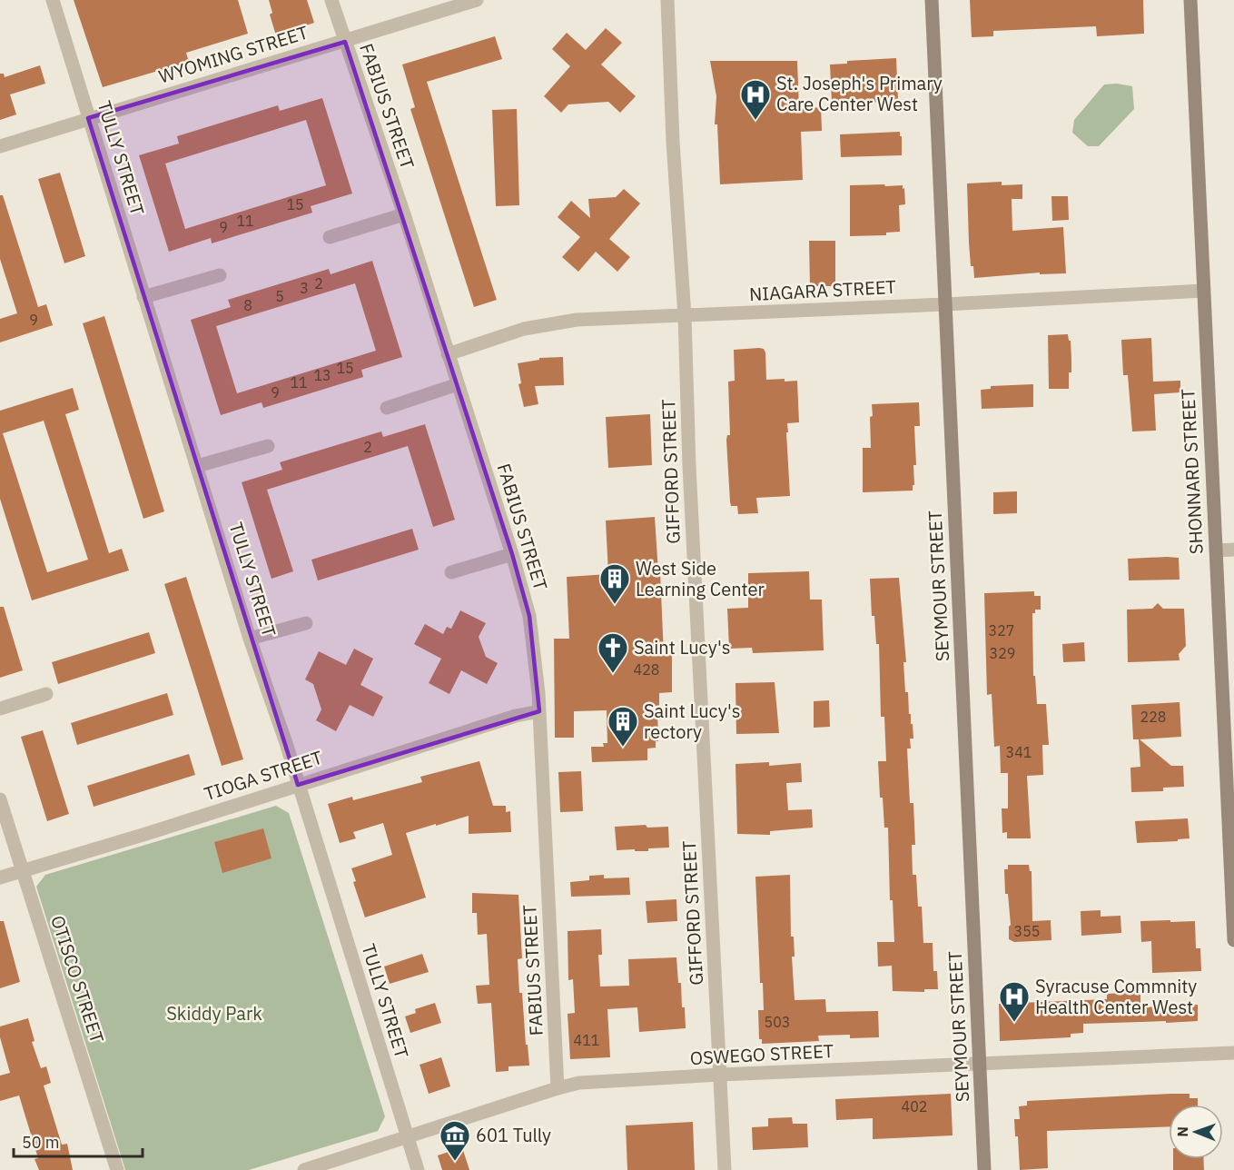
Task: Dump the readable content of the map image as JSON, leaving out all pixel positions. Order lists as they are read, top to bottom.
{
  "streets": {
    "street": [
      "WYOMING STREET",
      "FABIUS STREET",
      "TULLY STREET",
      "NIAGARA STREET",
      "GIFFORD STREET",
      "SHONNARD STREET",
      "SEYMOUR STREET",
      "TIOGA STREET",
      "OTISCO STREET",
      "OSWEGO STREET"
    ]
  },
  "crossings": [
    ["WYOMING STREET", "FABIUS STREET"],
    ["WYOMING STREET", "TULLY STREET"],
    ["FABIUS STREET", "NIAGARA STREET"],
    ["FABIUS STREET", "TIOGA STREET"],
    ["FABIUS STREET", "OSWEGO STREET"],
    ["TULLY STREET", "TIOGA STREET"],
    ["TULLY STREET", "OSWEGO STREET"],
    ["NIAGARA STREET", "GIFFORD STREET"],
    ["NIAGARA STREET", "SHONNARD STREET"],
    ["NIAGARA STREET", "SEYMOUR STREET"],
    ["GIFFORD STREET", "OSWEGO STREET"],
    ["SEYMOUR STREET", "OSWEGO STREET"],
    ["TIOGA STREET", "OTISCO STREET"]
  ],
  "parks": ["Skiddy Park"],
  "places": {
    "hospital": ["St. Joseph's Primary Care Center West", "Syracuse Commnity Health Center West"],
    "building": ["West Side Learning Center", "Saint Lucy's rectory"],
    "church": ["Saint Lucy's"],
    "museum": ["601 Tully"]
  },
  "house_numbers": [
    "15",
    "11",
    "9",
    "2",
    "3",
    "5",
    "8",
    "9",
    "15",
    "13",
    "11",
    "9",
    "2",
    "327",
    "329",
    "428",
    "228",
    "341",
    "355",
    "503",
    "411",
    "402"
  ],
  "scale_bar": "50 m",
  "north": "left"
}
